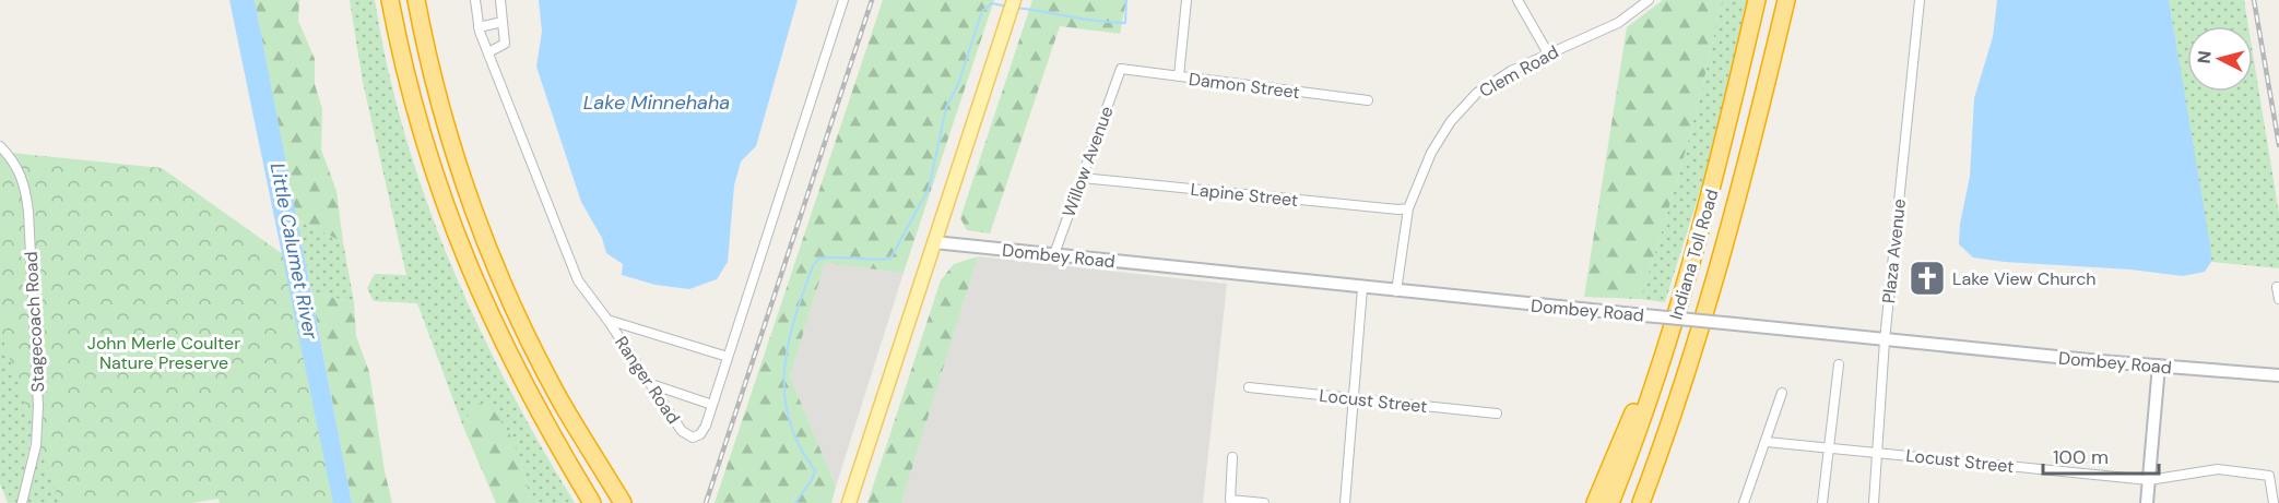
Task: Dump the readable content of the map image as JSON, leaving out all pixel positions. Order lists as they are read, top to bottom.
{
  "streets": {
    "highway": ["Indiana Toll Road"],
    "street": [
      "Clem Road",
      "Damon Street",
      "Willow Avenue",
      "Lapine Street",
      "Plaza Avenue",
      "Dombey Road",
      "Stagecoach Road",
      "Ranger Road",
      "Locust Street"
    ]
  },
  "crossings": [
    ["Clem Road", "Lapine Street"],
    ["Clem Road", "Dombey Road"],
    ["Damon Street", "Willow Avenue"],
    ["Willow Avenue", "Lapine Street"],
    ["Willow Avenue", "Dombey Road"],
    ["Plaza Avenue", "Dombey Road"],
    ["Plaza Avenue", "Locust Street"]
  ],
  "water": ["Lake Minnehaha", "Little Calumet River"],
  "parks": ["John Merle Coulter Nature Preserve"],
  "places": {
    "church": ["Lake View Church"]
  },
  "scale_bar": "100 m",
  "north": "left"
}
